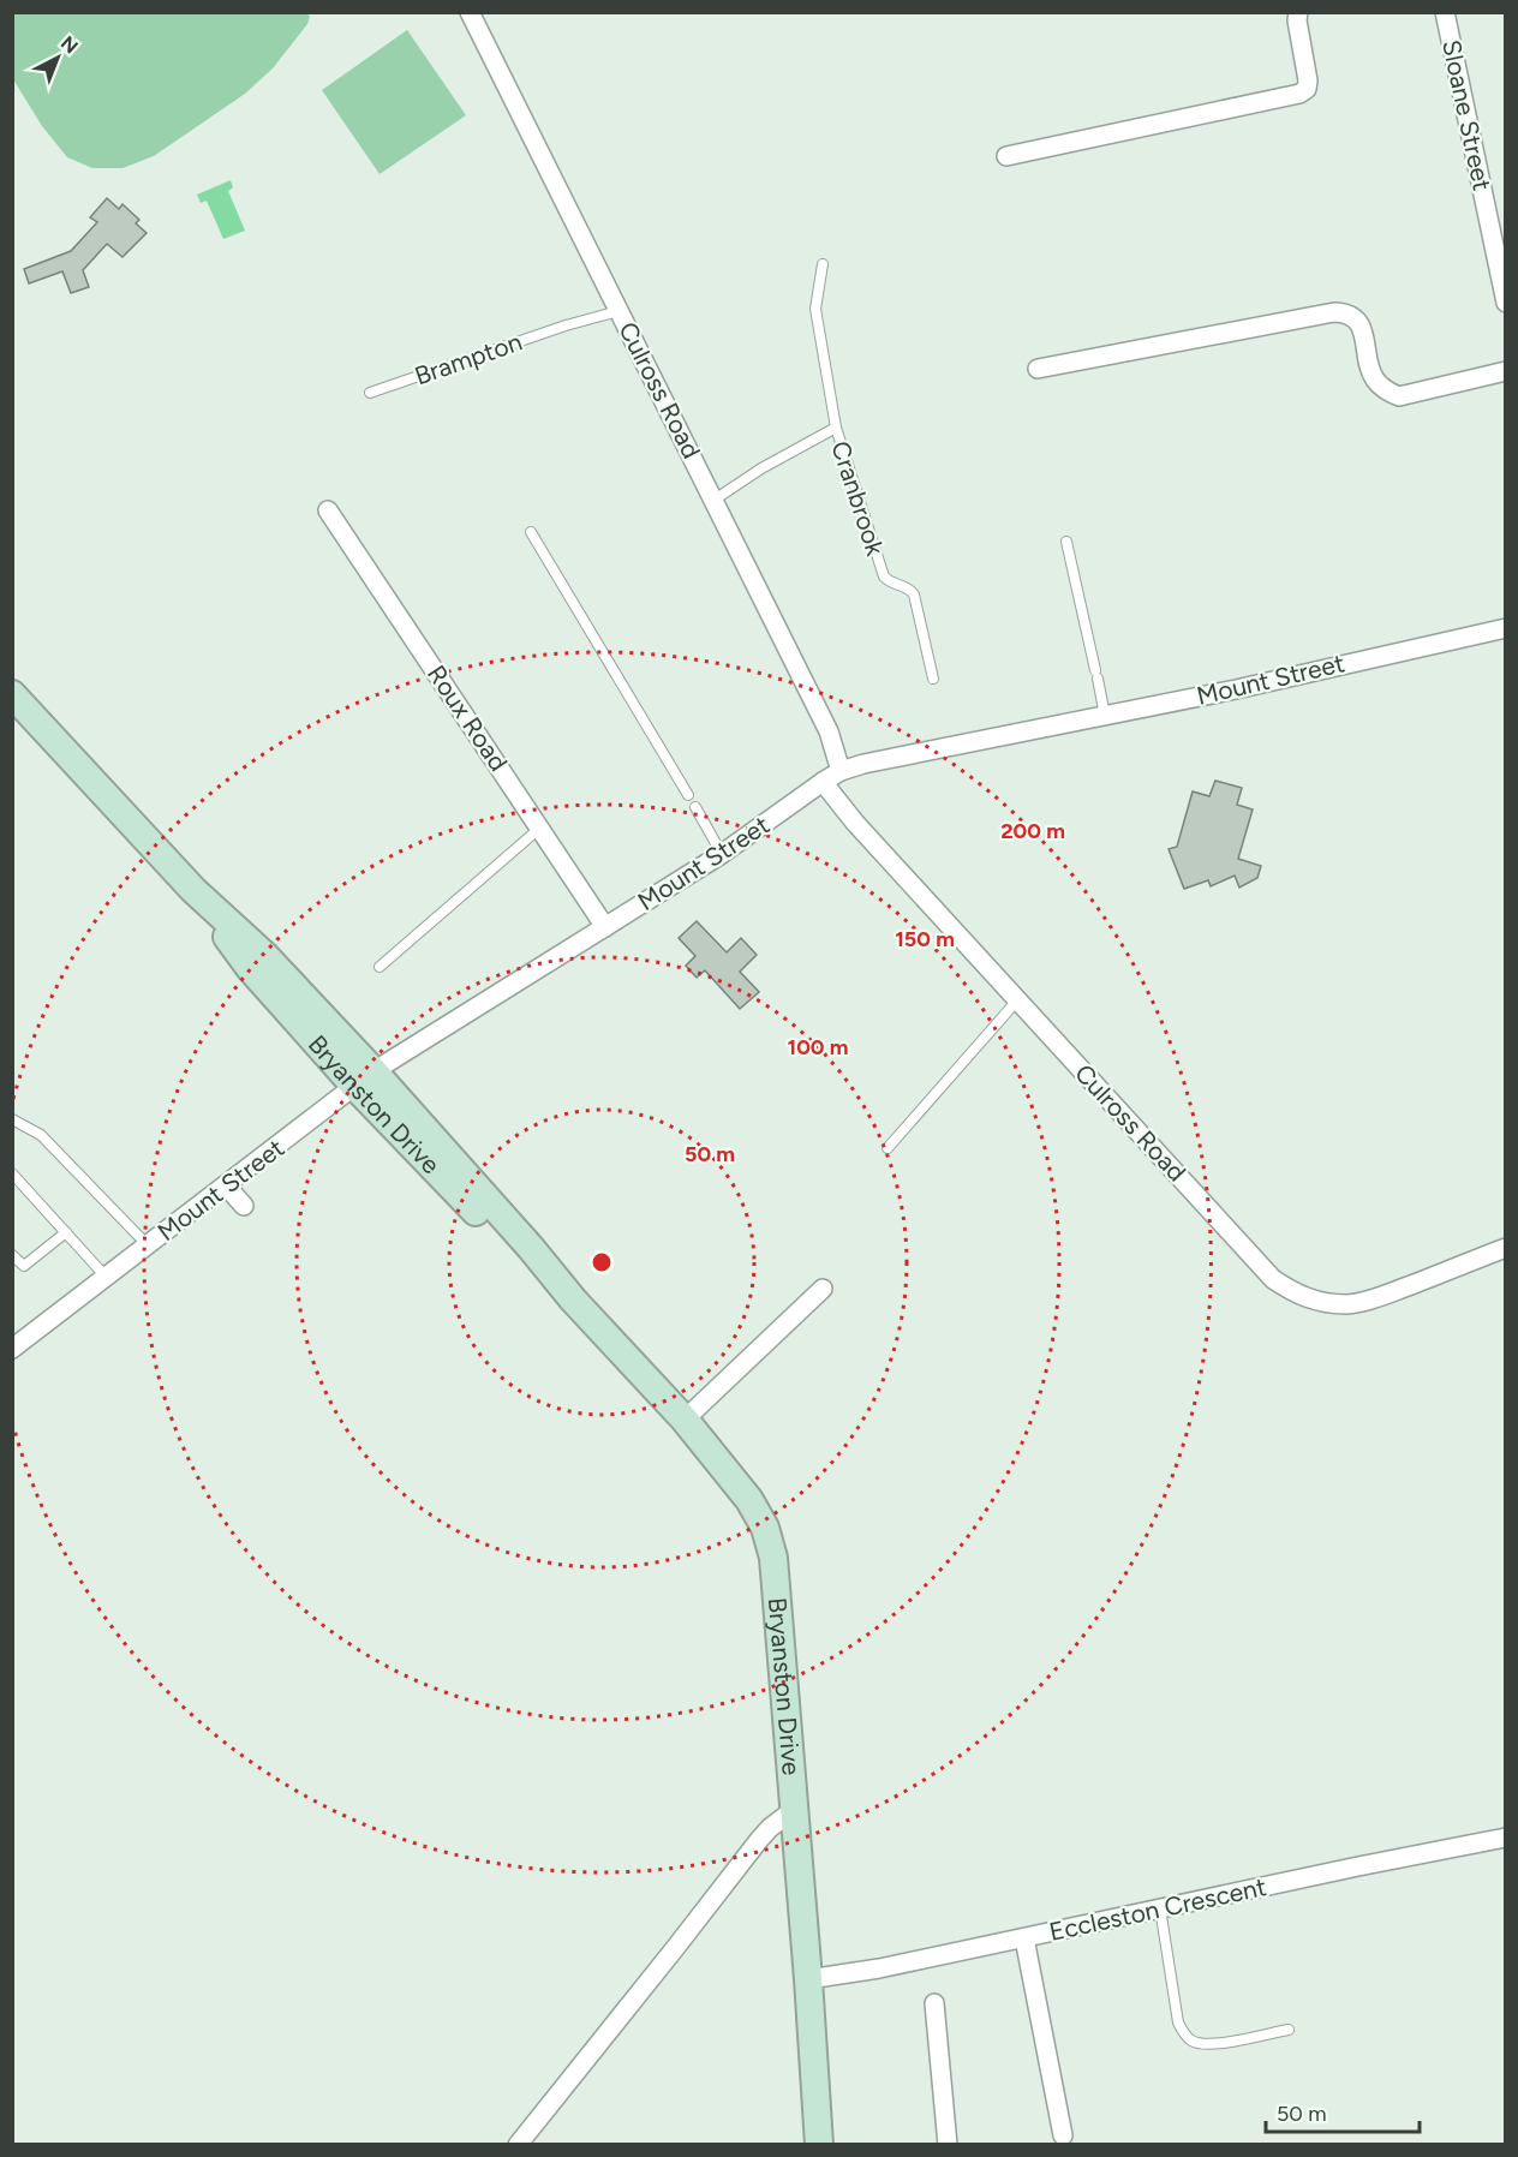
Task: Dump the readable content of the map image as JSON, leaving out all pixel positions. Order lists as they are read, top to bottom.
{
  "streets": {
    "main road": ["Bryanston Drive"],
    "street": [
      "Sloane Street",
      "Culross Road",
      "Mount Street",
      "Roux Road",
      "Eccleston Crescent"
    ],
    "lane": ["Brampton", "Cranbrook"]
  },
  "crossings": [
    ["Brampton", "Culross Road"],
    ["Culross Road", "Cranbrook"],
    ["Culross Road", "Mount Street"],
    ["Mount Street", "Roux Road"],
    ["Mount Street", "Bryanston Drive"],
    ["Bryanston Drive", "Eccleston Crescent"]
  ],
  "scale_bar": "50 m",
  "north": "top right",
  "rings": [
    "200 m",
    "150 m",
    "100 m",
    "50 m"
  ]
}
